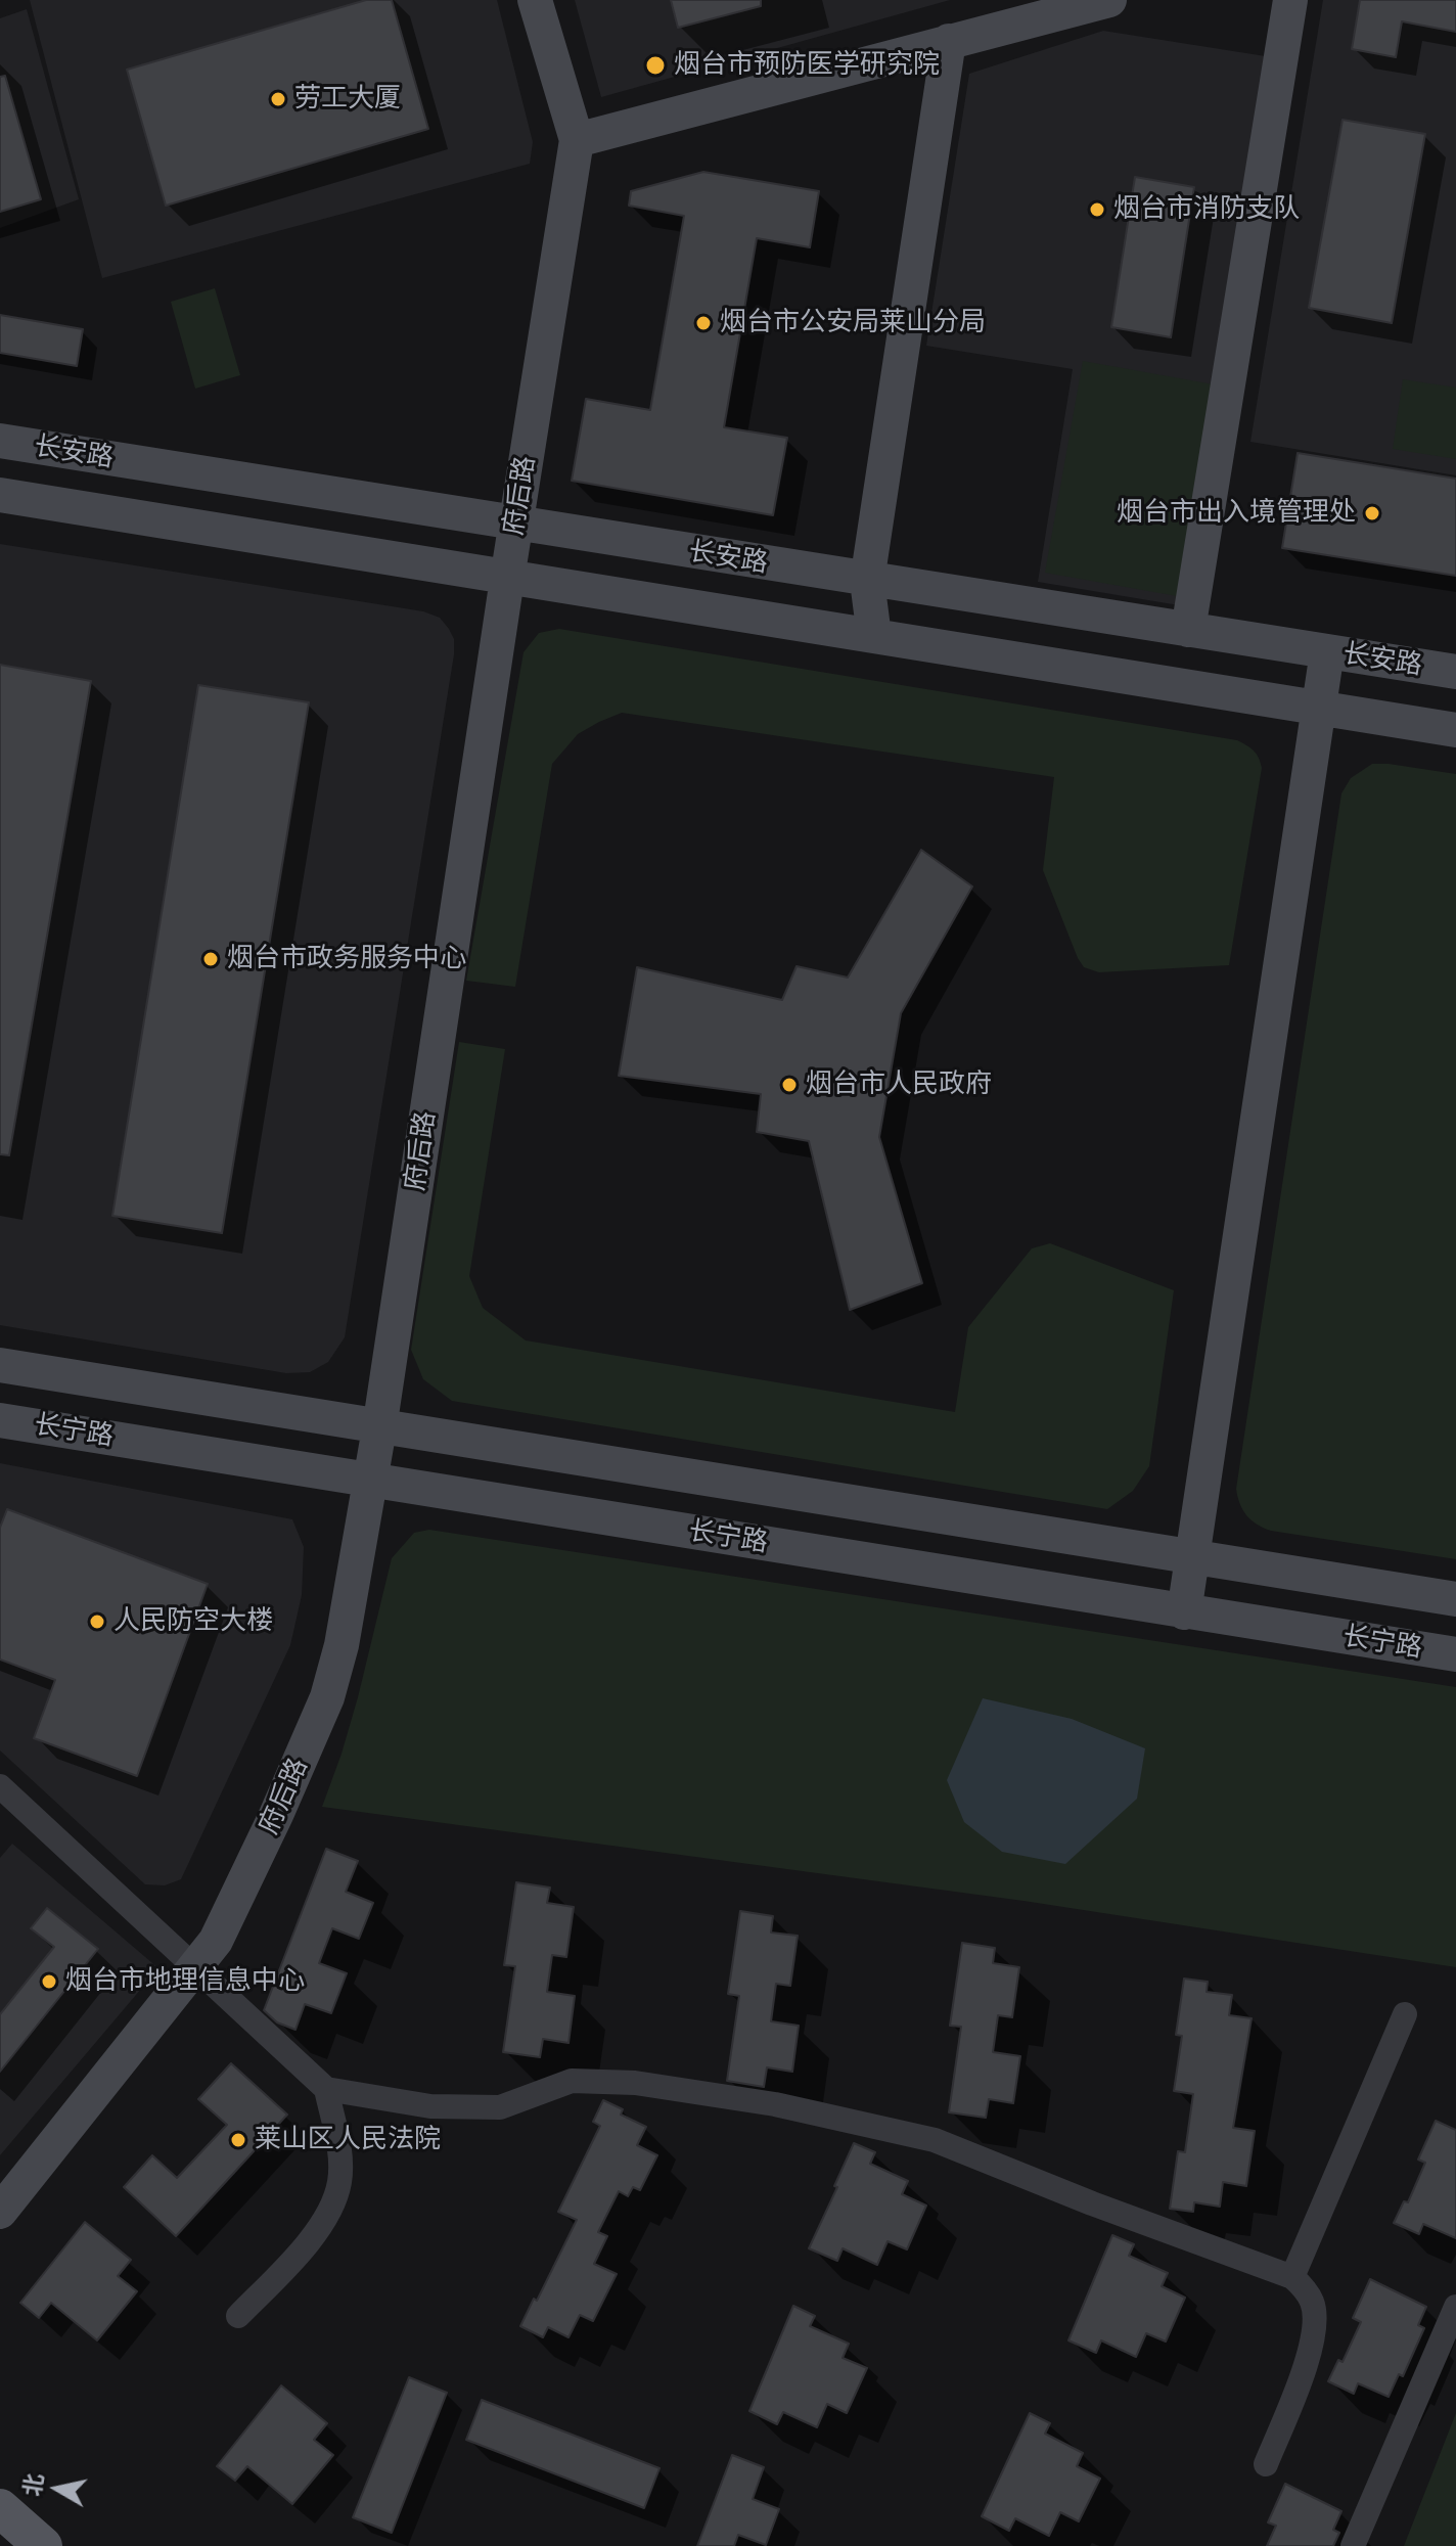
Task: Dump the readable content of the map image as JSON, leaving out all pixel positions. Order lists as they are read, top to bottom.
{
  "streets": {
    "street": ["长安路", "府后路", "长宁路"]
  },
  "crossings": [
    ["长安路", "府后路"],
    ["府后路", "长宁路"]
  ],
  "places": [
    "烟台市预防医学研究院",
    "劳工大厦",
    "烟台市消防支队",
    "烟台市公安局莱山分局",
    "烟台市出入境管理处",
    "烟台市政务服务中心",
    "烟台市人民政府",
    "人民防空大楼",
    "烟台市地理信息中心",
    "莱山区人民法院"
  ],
  "north": "left"
}
